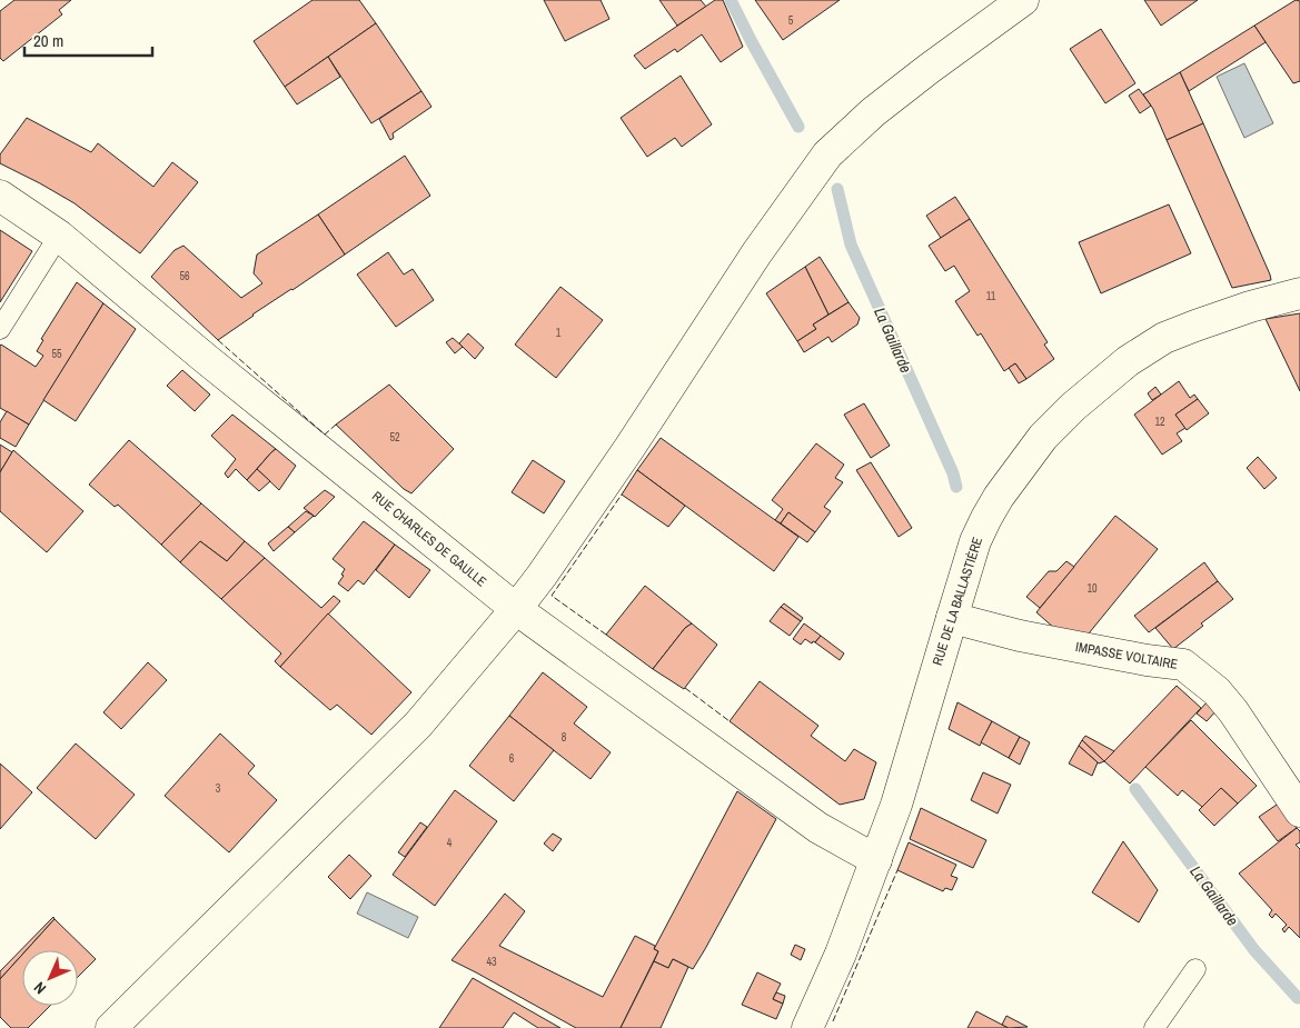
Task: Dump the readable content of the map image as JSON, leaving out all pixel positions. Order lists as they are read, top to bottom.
{
  "streets": {
    "street": ["RUE CHARLES DE GAULLE", "RUE DE LA BALLASTIÈRE", "IMPASSE VOLTAIRE"]
  },
  "crossings": [
    ["RUE CHARLES DE GAULLE", "RUE DE LA BALLASTIÈRE"],
    ["RUE DE LA BALLASTIÈRE", "IMPASSE VOLTAIRE"]
  ],
  "water": ["La Gaillarde"],
  "house_numbers": [
    "5",
    "56",
    "11",
    "1",
    "55",
    "12",
    "52",
    "10",
    "8",
    "6",
    "3",
    "4",
    "43"
  ],
  "scale_bar": "20 m",
  "north": "bottom left"
}
